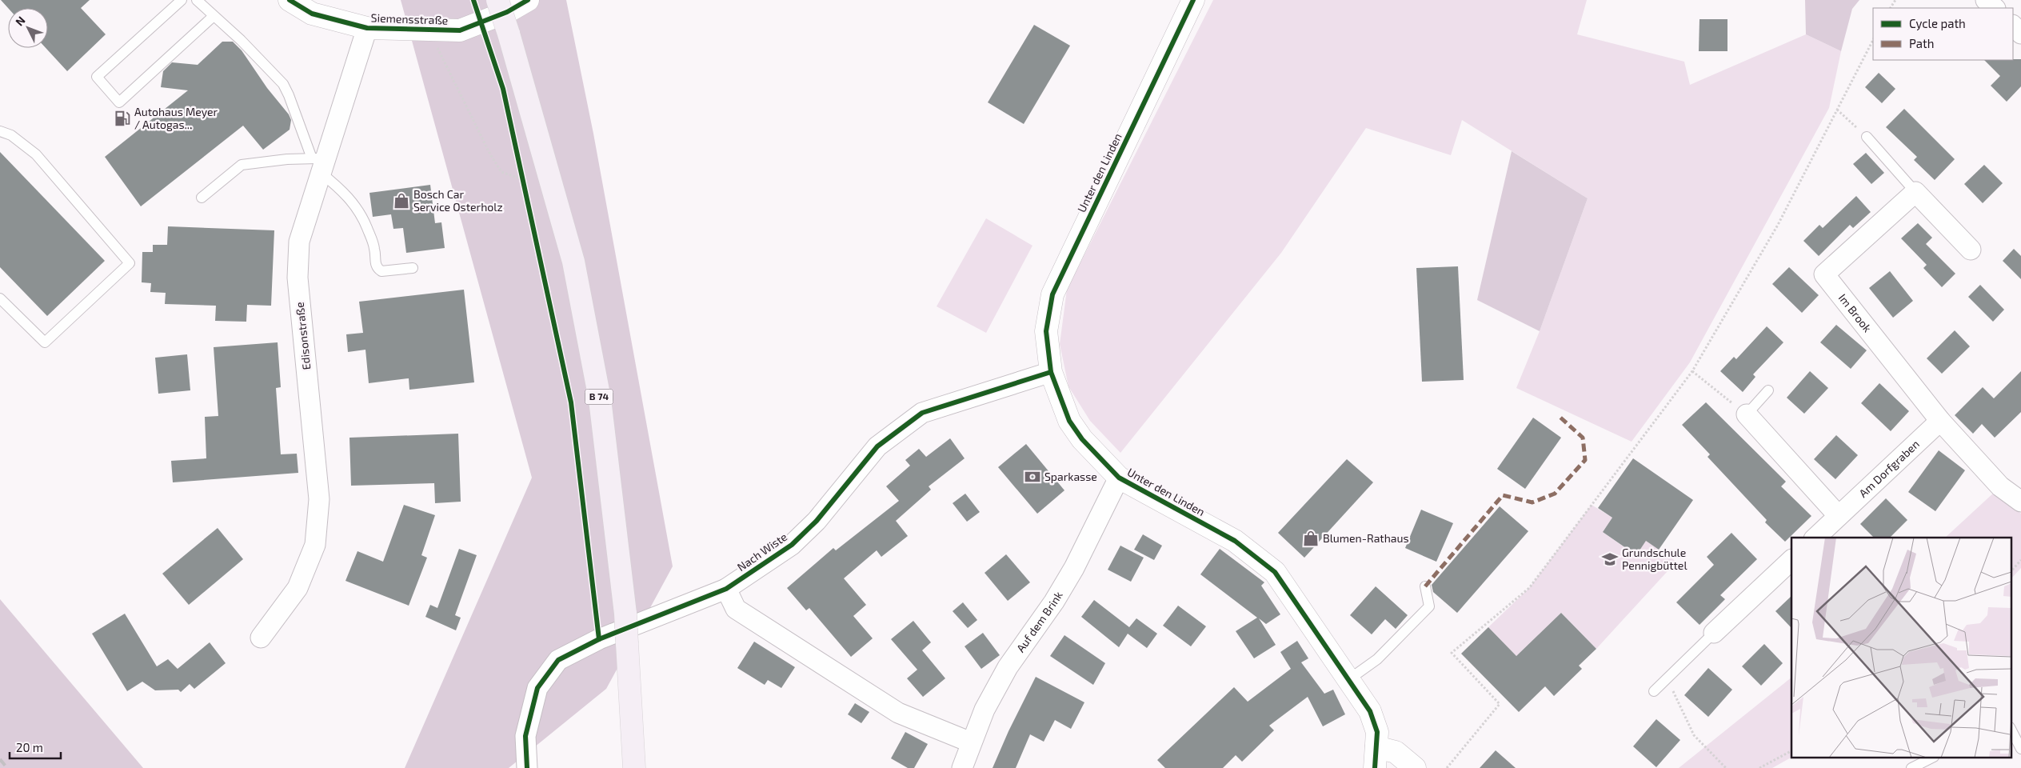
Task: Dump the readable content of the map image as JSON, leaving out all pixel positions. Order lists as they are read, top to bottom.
{
  "streets": {
    "main road": ["B 74"],
    "street": [
      "Siemensstraße",
      "Unter den Linden",
      "Im Brook",
      "Edisonstraße",
      "Am Dorfgraben",
      "Nach Wiste",
      "Auf dem Brink"
    ]
  },
  "crossings": [
    ["Siemensstraße", "Edisonstraße"],
    ["Unter den Linden", "Nach Wiste"],
    ["Unter den Linden", "Auf dem Brink"],
    ["Im Brook", "Am Dorfgraben"]
  ],
  "places": {
    "fuel station": ["Autohaus Meyer / Autogas..."],
    "shop": ["Bosch Car Service Osterholz", "Blumen-Rathaus"],
    "bank": ["Sparkasse"],
    "school or university": ["Grundschule Pennigbüttel"]
  },
  "legend": ["Cycle path", "Path"],
  "scale_bar": "20 m",
  "north": "top left"
}
